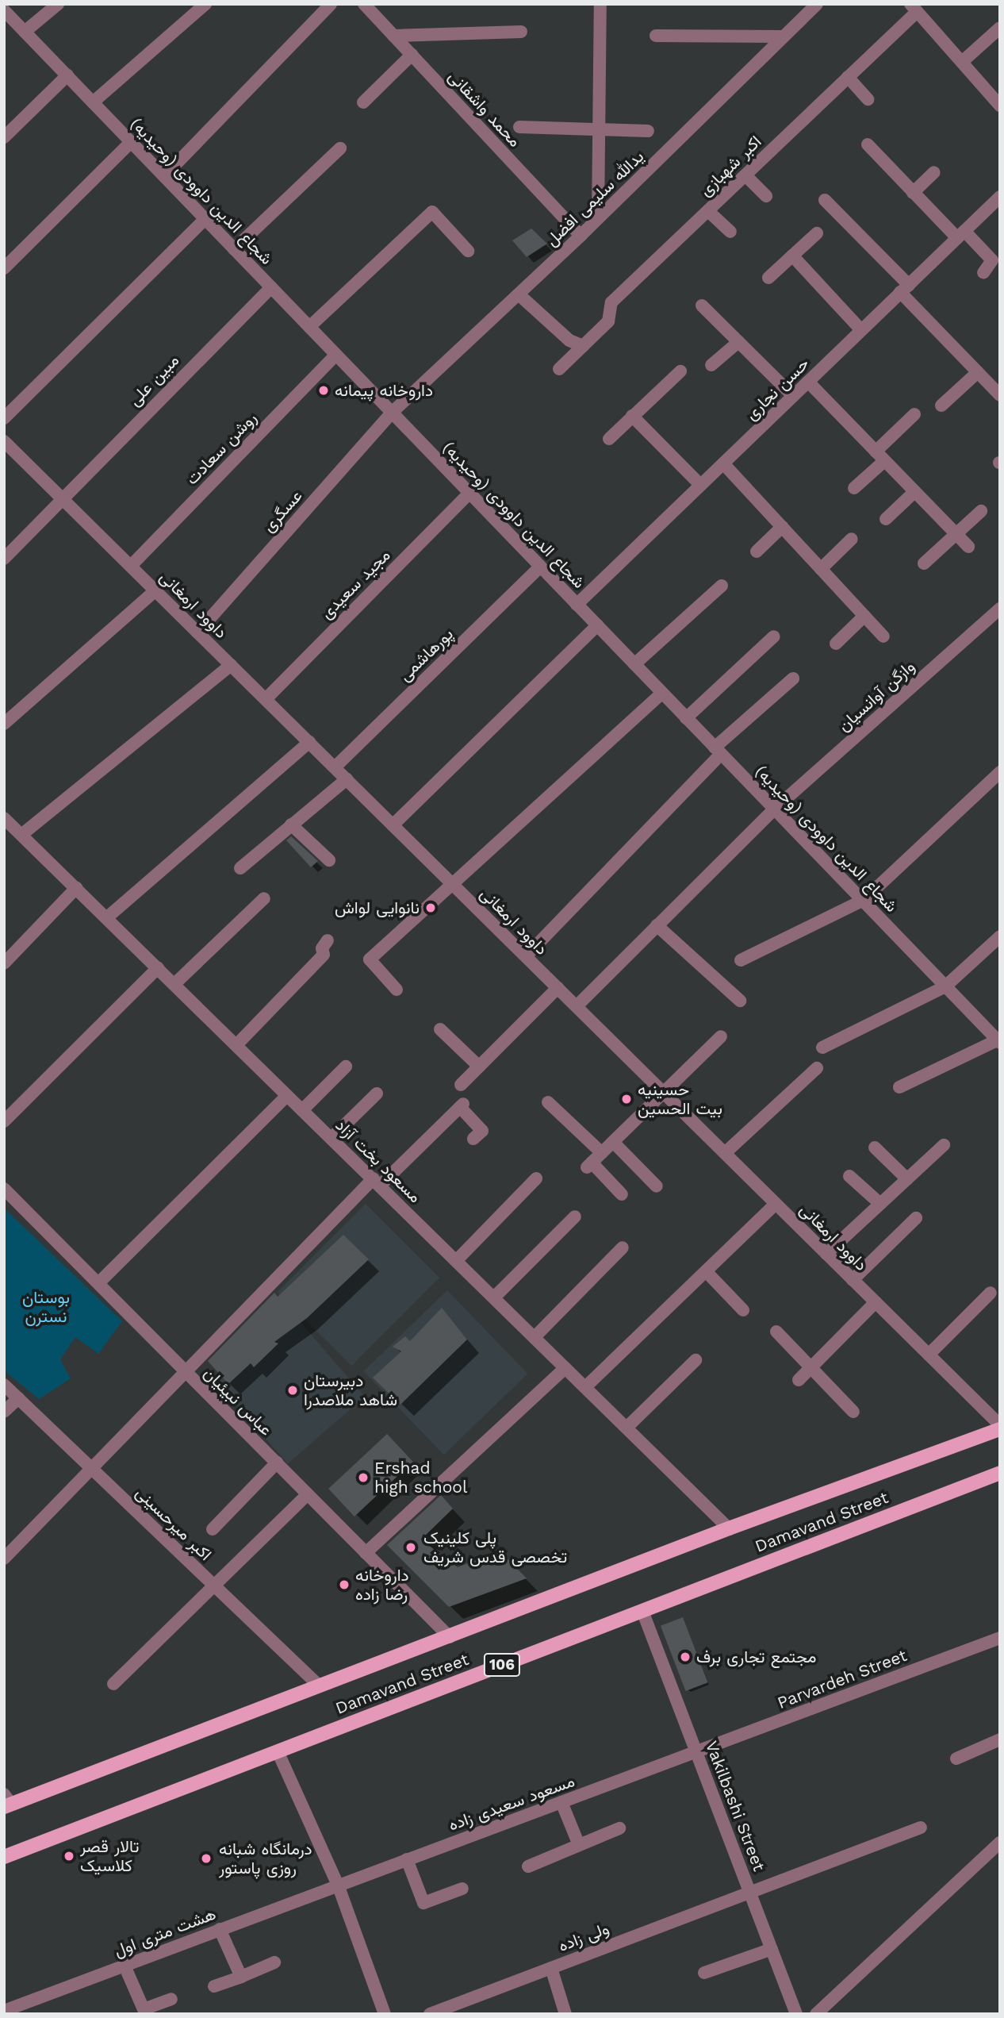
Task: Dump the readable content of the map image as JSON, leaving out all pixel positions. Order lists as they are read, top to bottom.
{
  "streets": {
    "main road": ["Damavand Street", "106"],
    "street": [
      "محمد واشقانی",
      "اکبر شهبازی",
      "شجاع الدین داوودی (وحیدیه)",
      "یدالله سلیمی افضل",
      "مبین علی",
      "حسن نجاری",
      "روشن سعادت",
      "عسگری",
      "مجید سعیدی",
      "داوود ارمغانی",
      "پورهاشمی",
      "وازگن آوانسیان",
      "مسعود بخت آزاد",
      "عباس نبیئیان",
      "اکبر میرحسینی",
      "Parvardeh Street",
      "مسعود سعیدی زاده",
      "Vakilbashi Street",
      "هشت متری اول",
      "ولی زاده"
    ]
  },
  "crossings": [
    ["محمد واشقانی", "یدالله سلیمی افضل"],
    ["شجاع الدین داوودی (وحیدیه)", "یدالله سلیمی افضل"],
    ["شجاع الدین داوودی (وحیدیه)", "مبین علی"],
    ["شجاع الدین داوودی (وحیدیه)", "حسن نجاری"],
    ["شجاع الدین داوودی (وحیدیه)", "روشن سعادت"],
    ["شجاع الدین داوودی (وحیدیه)", "عسگری"],
    ["شجاع الدین داوودی (وحیدیه)", "مجید سعیدی"],
    ["شجاع الدین داوودی (وحیدیه)", "پورهاشمی"],
    ["شجاع الدین داوودی (وحیدیه)", "وازگن آوانسیان"],
    ["یدالله سلیمی افضل", "عسگری"],
    ["مبین علی", "داوود ارمغانی"],
    ["روشن سعادت", "داوود ارمغانی"],
    ["عسگری", "داوود ارمغانی"],
    ["مجید سعیدی", "داوود ارمغانی"],
    ["داوود ارمغانی", "پورهاشمی"],
    ["داوود ارمغانی", "وازگن آوانسیان"],
    ["مسعود بخت آزاد", "Damavand Street"],
    ["عباس نبیئیان", "Damavand Street"],
    ["Damavand Street", "اکبر میرحسینی"],
    ["Damavand Street", "Vakilbashi Street"],
    ["Parvardeh Street", "مسعود سعیدی زاده"],
    ["Parvardeh Street", "Vakilbashi Street"],
    ["مسعود سعیدی زاده", "Vakilbashi Street"],
    ["مسعود سعیدی زاده", "هشت متری اول"],
    ["Vakilbashi Street", "ولی زاده"]
  ],
  "parks": ["بوستان نسترن"],
  "places": [
    "داروخانه پیمانه",
    "نانوایی لواش",
    "حسینیه بیت الحسین",
    "دبیرستان شاهد ملاصدرا",
    "Ershad high school",
    "پلی کلینیک تخصصی قدس شریف",
    "داروخانه رضا زاده",
    "مجتمع تجاری برف",
    "تالار قصر کلاسیک",
    "درمانگاه شبانه روزی پاستور"
  ]
}
